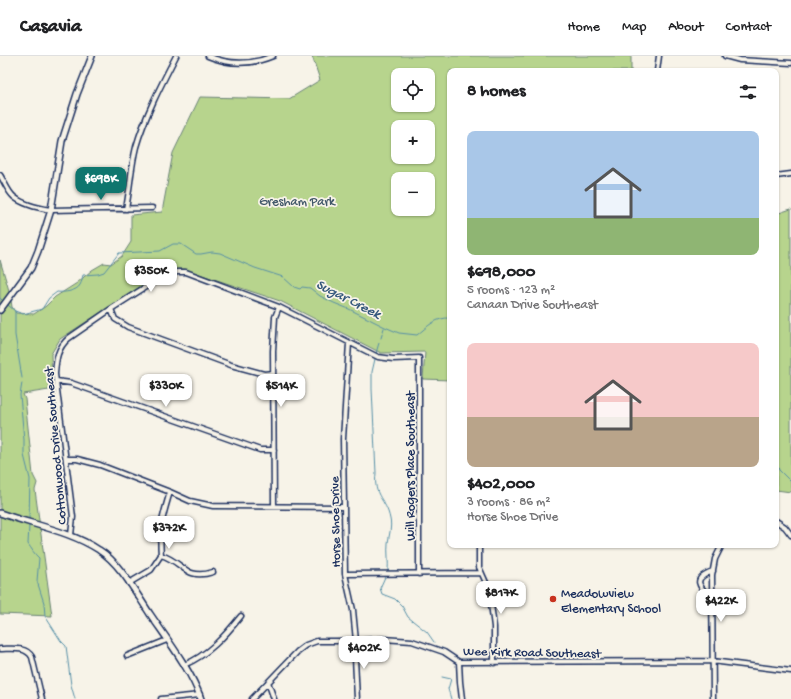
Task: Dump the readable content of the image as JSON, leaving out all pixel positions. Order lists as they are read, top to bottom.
{
  "streets": {
    "street": [
      "Cottonwood Drive Southeast",
      "Will Rogers Place Southeast",
      "Horse Shoe Drive",
      "Wee Kirk Road Southeast"
    ]
  },
  "crossings": [
    ["Cottonwood Drive Southeast", "Will Rogers Place Southeast"],
    ["Cottonwood Drive Southeast", "Horse Shoe Drive"],
    ["Horse Shoe Drive", "Wee Kirk Road Southeast"]
  ],
  "water": ["Sugar Creek"],
  "parks": ["Gresham Park"],
  "places": ["Meadowview Elementary School"],
  "page": {
    "header": "Casavia",
    "nav": [
      "Home",
      "Map",
      "About",
      "Contact"
    ],
    "map_buttons": ["+", "−"],
    "heading": "8 homes",
    "list": [
      {
        "name": "$698,000",
        "note": "5 rooms · 123 m² · Canaan Drive Southeast"
      },
      {
        "name": "$402,000",
        "note": "3 rooms · 86 m² · Horse Shoe Drive"
      }
    ],
    "price": [
      "$698K",
      "$350K",
      "$330K",
      "$514K",
      "$372K",
      "$817K",
      "$422K",
      "$402K"
    ]
  }
}
